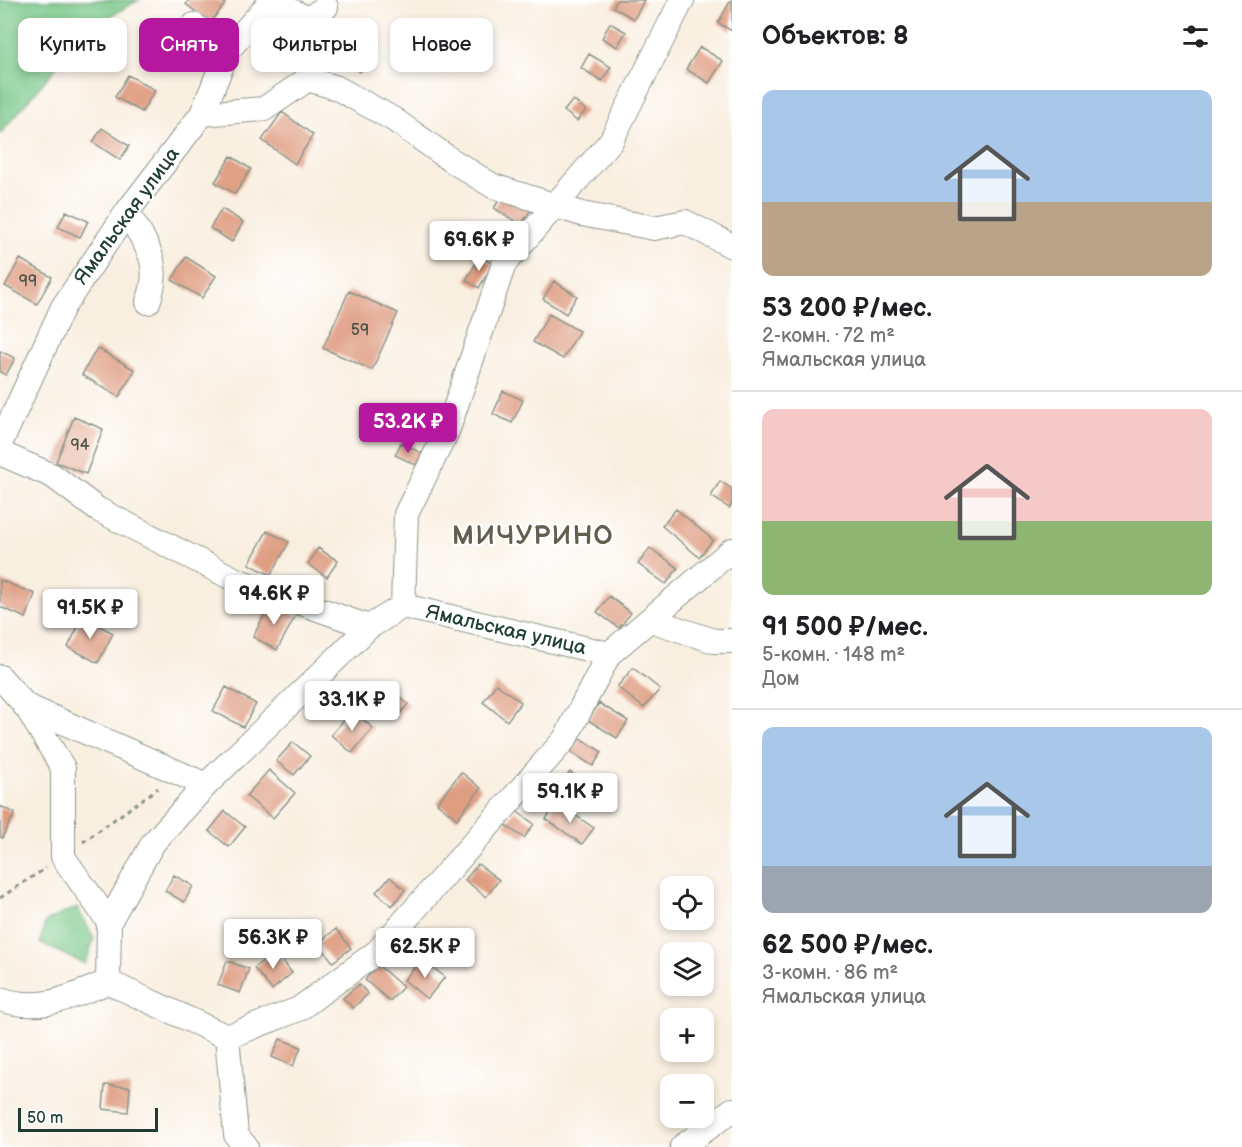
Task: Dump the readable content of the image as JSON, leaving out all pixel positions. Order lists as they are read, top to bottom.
{
  "streets": {
    "street": ["Ямальская улица"]
  },
  "districts": ["МИЧУРИНО"],
  "house_numbers": ["99", "59", "94"],
  "scale_bar": "50 m",
  "page": {
    "heading": "Объектов: 8",
    "chip": [
      "Купить",
      "Снять",
      "Фильтры",
      "Новое"
    ],
    "list": [
      {
        "name": "53 200 ₽/мес.",
        "note": "2-комн. · 72 m² · Ямальская улица"
      },
      {
        "name": "91 500 ₽/мес.",
        "note": "5-комн. · 148 m² · Дом"
      },
      {
        "name": "62 500 ₽/мес.",
        "note": "3-комн. · 86 m² · Ямальская улица"
      }
    ],
    "price": [
      "69.6K ₽",
      "53.2K ₽",
      "94.6K ₽",
      "91.5K ₽",
      "33.1K ₽",
      "59.1K ₽",
      "56.3K ₽",
      "62.5K ₽"
    ],
    "map_buttons": ["+", "−"],
    "scale": "50 m"
  }
}
